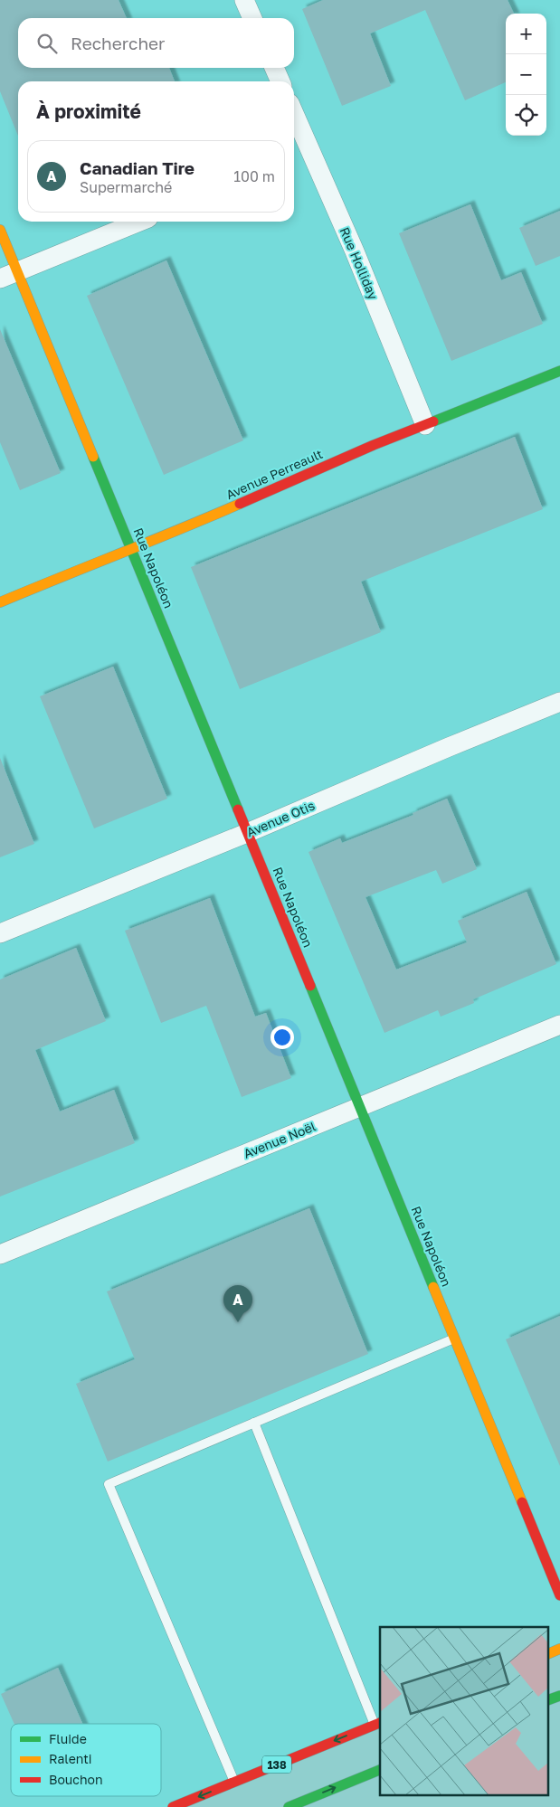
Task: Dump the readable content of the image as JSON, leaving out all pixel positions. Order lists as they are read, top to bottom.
{
  "streets": {
    "main road": ["Avenue Perreault", "Rue Napoléon", "138"],
    "street": ["Rue Holliday", "Avenue Otis", "Avenue Noël"]
  },
  "crossings": [
    ["Rue Holliday", "Avenue Perreault"],
    ["Avenue Perreault", "Rue Napoléon"],
    ["Rue Napoléon", "Avenue Otis"],
    ["Rue Napoléon", "Avenue Noël"]
  ],
  "legend": ["Fluide", "Ralenti", "Bouchon"],
  "page": {
    "map_buttons": ["+", "−"],
    "search": "Rechercher",
    "heading": "À proximité",
    "list": [
      {
        "mark": "A",
        "name": "Canadian Tire",
        "note": "Supermarché",
        "value": "100 m"
      }
    ],
    "pins": "A"
  }
}
